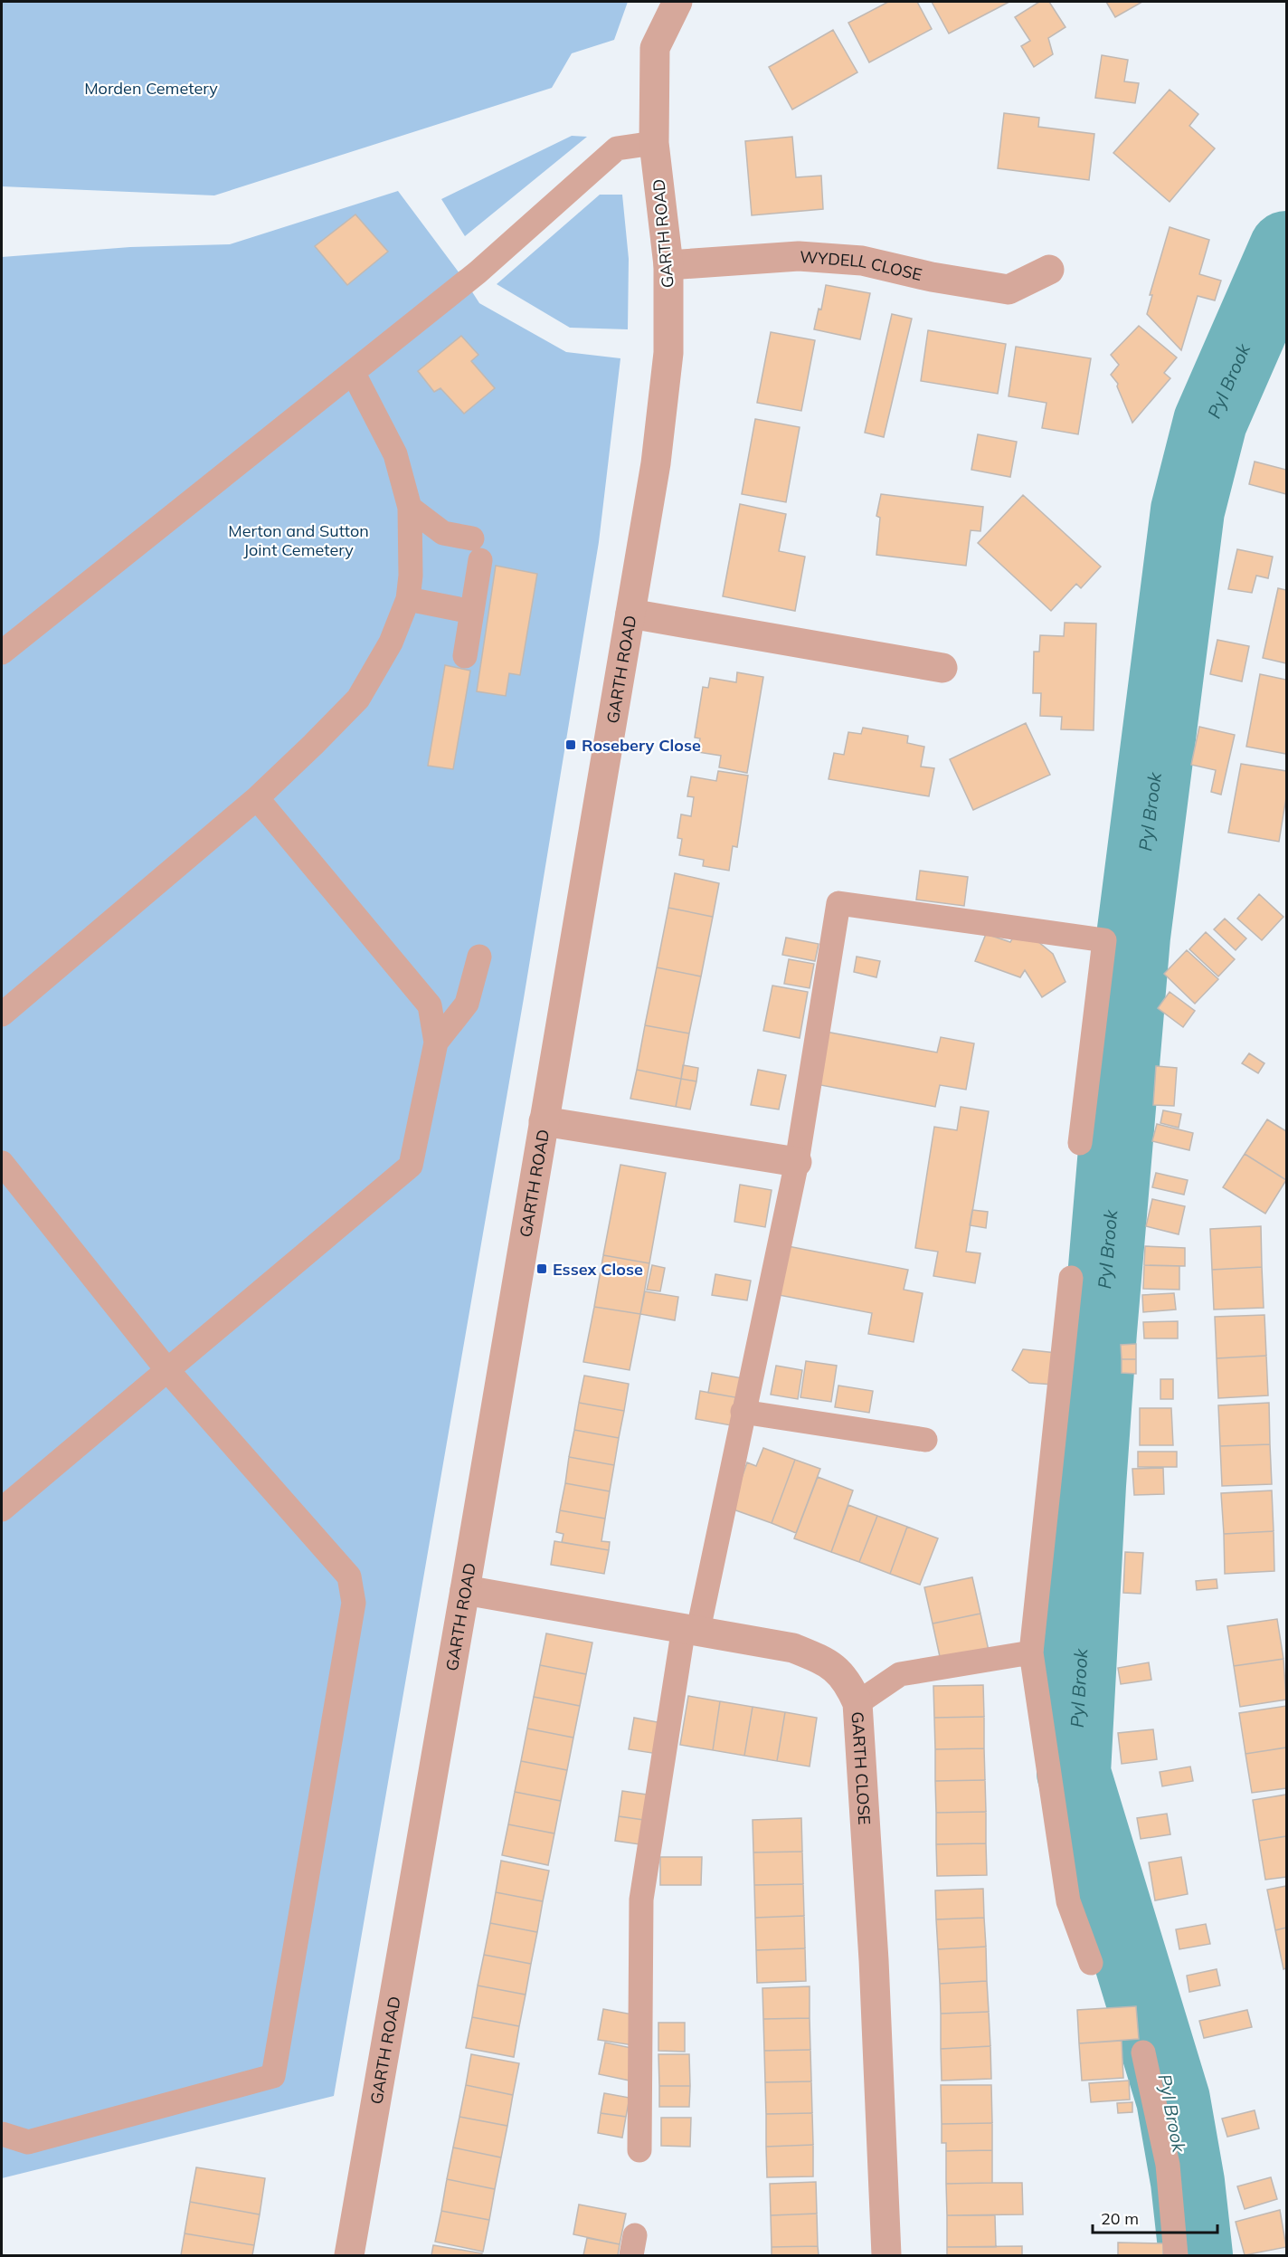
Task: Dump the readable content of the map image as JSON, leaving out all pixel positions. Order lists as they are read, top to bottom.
{
  "streets": {
    "street": ["GARTH ROAD", "WYDELL CLOSE", "GARTH CLOSE"]
  },
  "crossings": [
    ["GARTH ROAD", "WYDELL CLOSE"],
    ["GARTH ROAD", "GARTH CLOSE"]
  ],
  "water": ["Pyl Brook"],
  "parks": ["Morden Cemetery", "Merton and Sutton Joint Cemetery"],
  "places": {
    "transit": ["Rosebery Close", "Essex Close"]
  },
  "scale_bar": "20 m"
}
